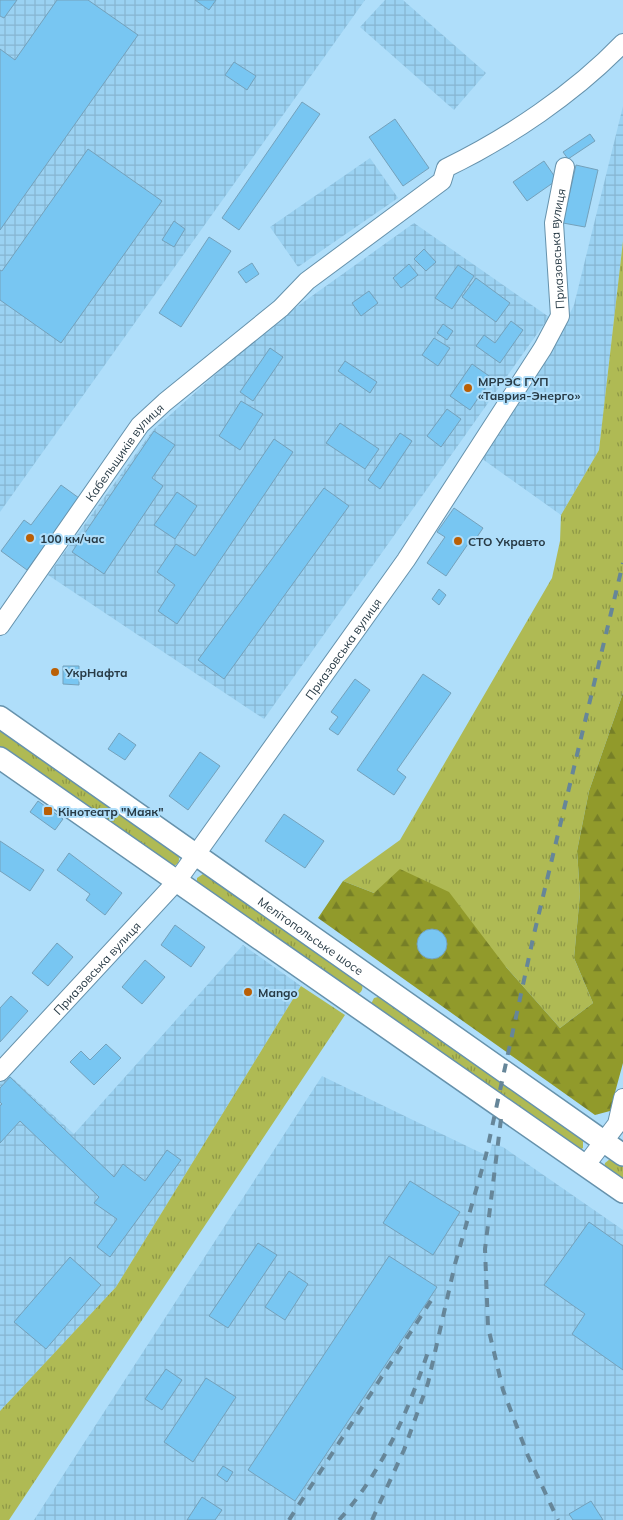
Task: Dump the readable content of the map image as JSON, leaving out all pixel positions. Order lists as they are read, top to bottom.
{
  "streets": {
    "main road": ["Мелітопольське шосе"],
    "street": ["Приазовська вулиця", "Кабельщиків вулиця"]
  },
  "crossings": [
    ["Приазовська вулиця", "Мелітопольське шосе"]
  ],
  "places": {
    "other": [
      "МРРЭС ГУП «Таврия-Энерго»",
      "100 км/час",
      "СТО Укравто",
      "УкрНафта",
      "Mango"
    ],
    "transit": ["Кінотеатр \"Маяк\""]
  }
}
